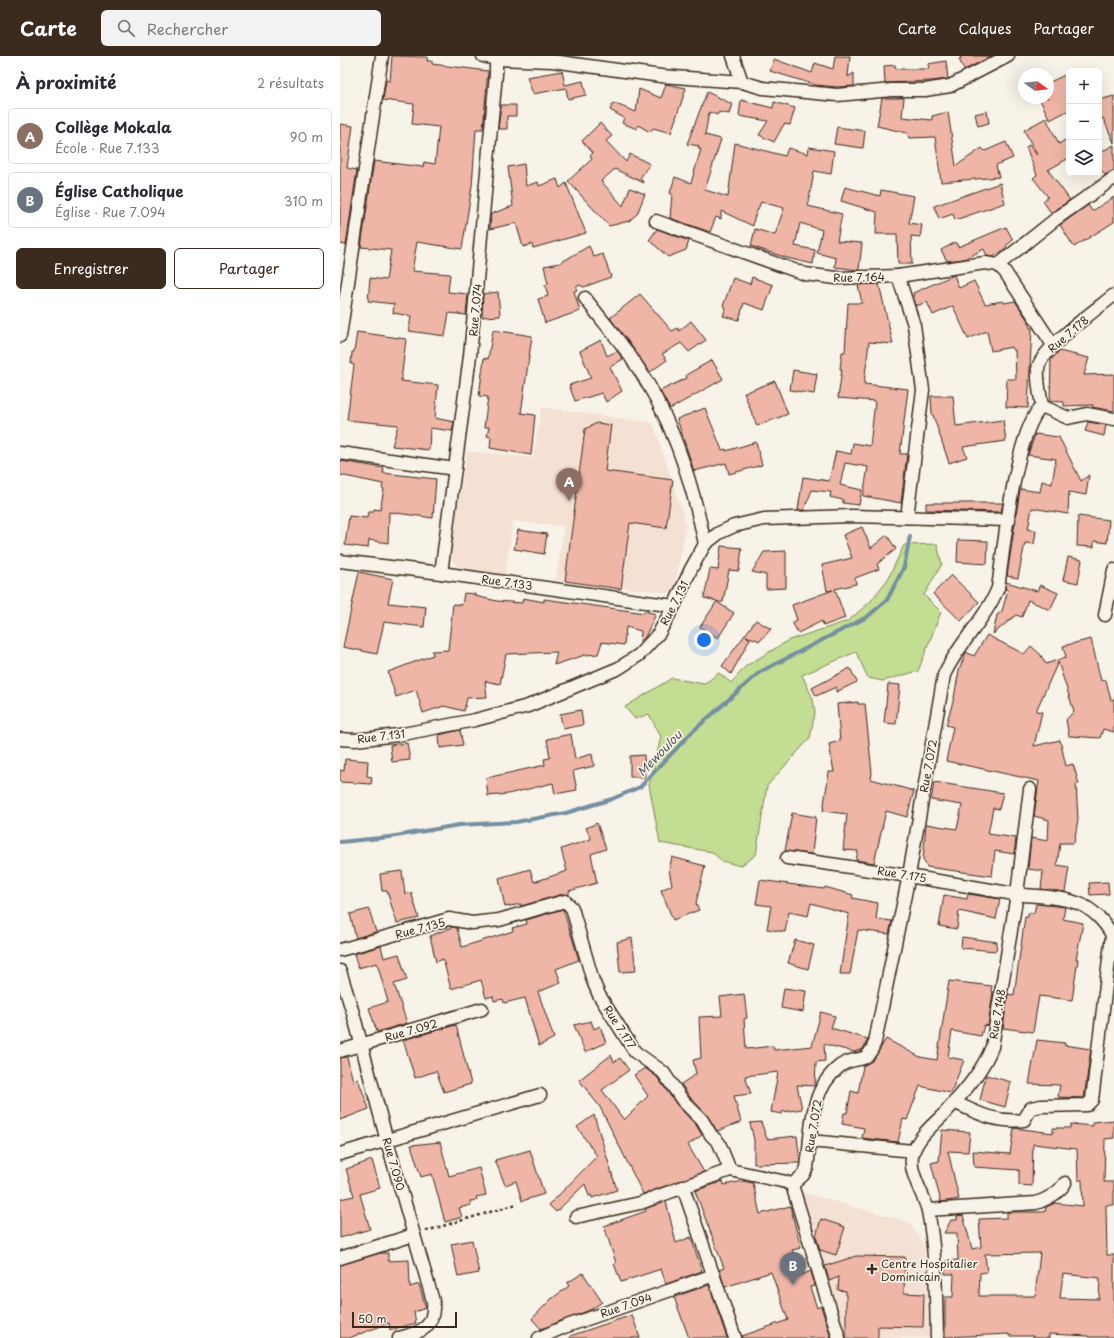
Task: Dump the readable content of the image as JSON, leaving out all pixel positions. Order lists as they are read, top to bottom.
{
  "streets": {
    "street": [
      "Rue 7.164",
      "Rue 7.074",
      "Rue 7.178",
      "Rue 7.133",
      "Rue 7.131",
      "Rue 7.072",
      "Rue 7.175",
      "Rue 7.135",
      "Rue 7.148",
      "Rue 7.177",
      "Rue 7.092",
      "Rue 7.090",
      "Rue 7.094"
    ]
  },
  "crossings": [
    ["Rue 7.164", "Rue 7.131"],
    ["Rue 7.074", "Rue 7.133"],
    ["Rue 7.178", "Rue 7.072"],
    ["Rue 7.133", "Rue 7.131"],
    ["Rue 7.131", "Rue 7.072"],
    ["Rue 7.072", "Rue 7.175"],
    ["Rue 7.175", "Rue 7.148"],
    ["Rue 7.135", "Rue 7.177"],
    ["Rue 7.092", "Rue 7.090"]
  ],
  "water": ["Mewoulou"],
  "places": {
    "health": ["Centre Hospitalier Dominicain"]
  },
  "scale_bar": "50 m",
  "north": "right",
  "page": {
    "header": "Carte",
    "search": "Rechercher",
    "nav": ["Carte", "Calques", "Partager"],
    "heading": ["À proximité", "2 résultats"],
    "map_buttons": ["+", "−"],
    "list": [
      {
        "mark": "A",
        "name": "Collège Mokala",
        "note": "École · Rue 7.133",
        "value": "90 m"
      },
      {
        "mark": "B",
        "name": "Église Catholique",
        "note": "Église · Rue 7.094",
        "value": "310 m"
      }
    ],
    "buttons": ["Enregistrer", "Partager"],
    "pins": ["A", "B"],
    "scale": "50 m"
  }
}
